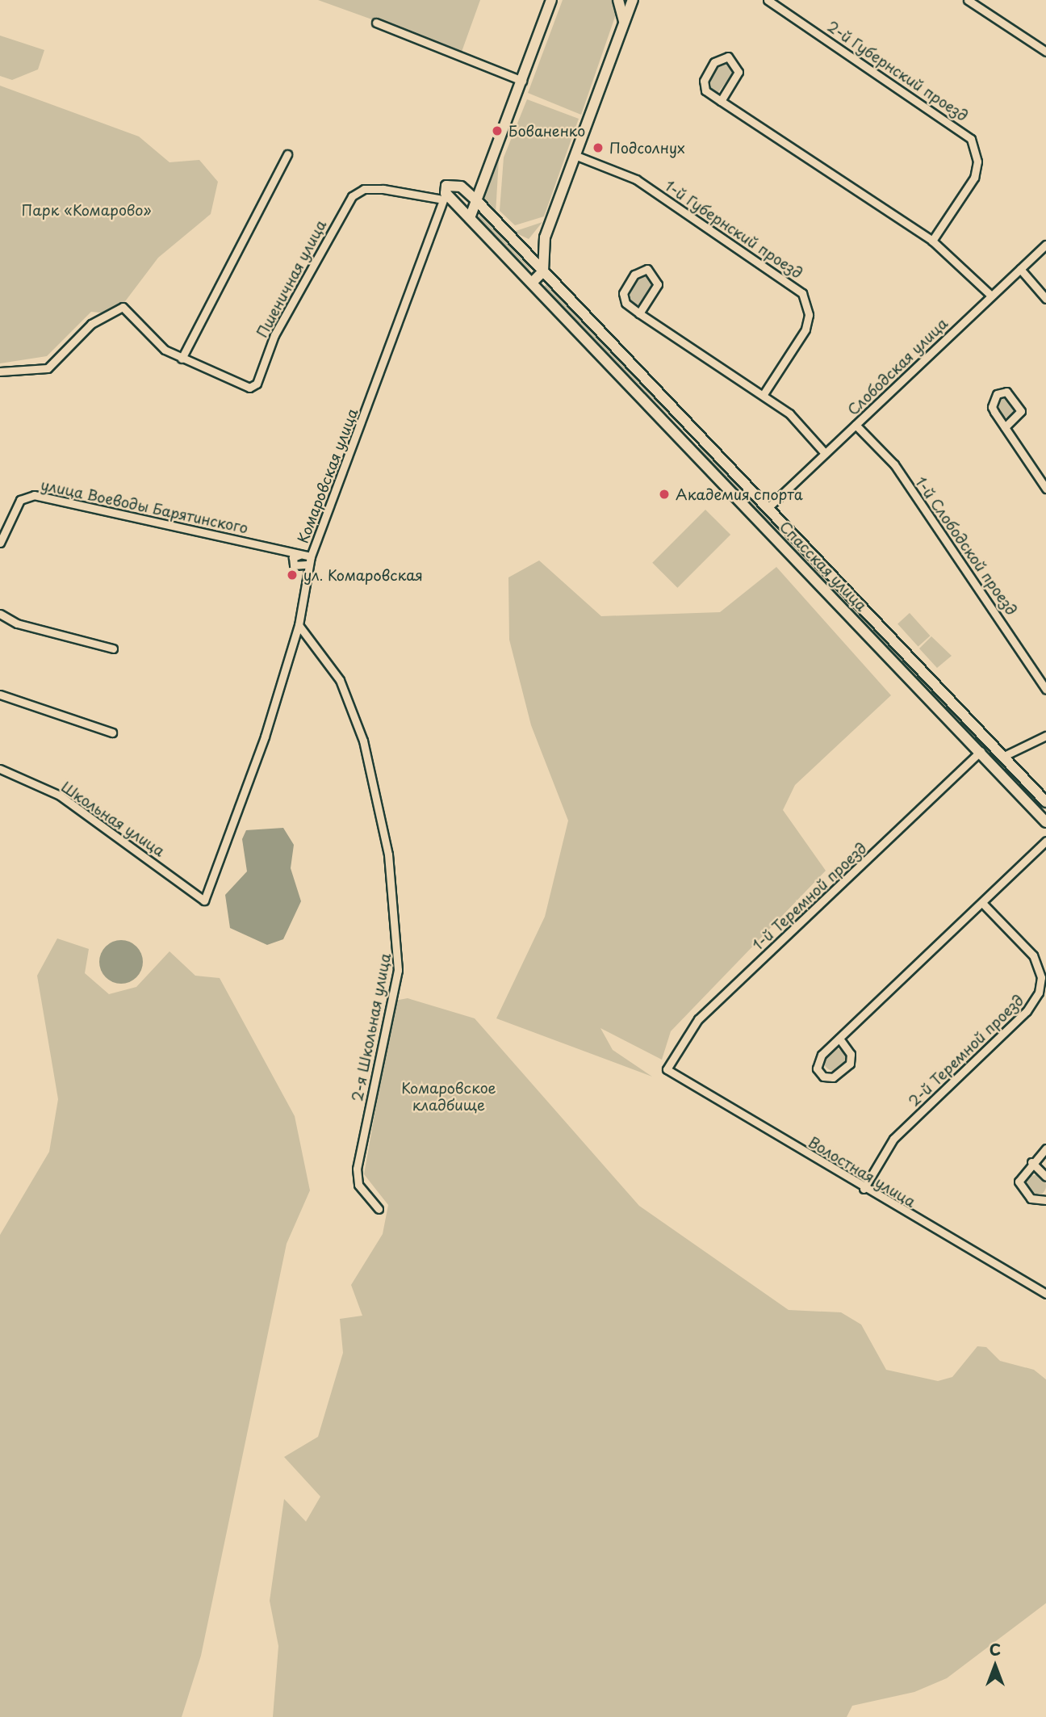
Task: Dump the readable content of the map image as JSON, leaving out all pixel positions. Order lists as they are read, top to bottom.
{
  "streets": {
    "street": [
      "2-й Губернский проезд",
      "1-й Губернский проезд",
      "Пшеничная улица",
      "Слободская улица",
      "Комаровская улица",
      "улица Воеводы Барятинского",
      "1-й Слободской проезд",
      "Спасская улица",
      "Школьная улица",
      "1-й Теремной проезд",
      "2-я Школьная улица",
      "2-й Теремной проезд",
      "Волостная улица"
    ]
  },
  "crossings": [
    ["Пшеничная улица", "Комаровская улица"],
    ["Пшеничная улица", "Спасская улица"],
    ["Слободская улица", "1-й Слободской проезд"],
    ["Слободская улица", "Спасская улица"],
    ["Комаровская улица", "улица Воеводы Барятинского"],
    ["Комаровская улица", "Спасская улица"],
    ["Комаровская улица", "Школьная улица"],
    ["Комаровская улица", "2-я Школьная улица"],
    ["Спасская улица", "1-й Теремной проезд"],
    ["1-й Теремной проезд", "Волостная улица"],
    ["2-й Теремной проезд", "Волостная улица"]
  ],
  "parks": ["Парк «Комарово»", "Комаровское кладбище"],
  "places": [
    "Бованенко",
    "Подсолнух",
    "Академия спорта",
    "ул. Комаровская"
  ],
  "north": "top"
}
